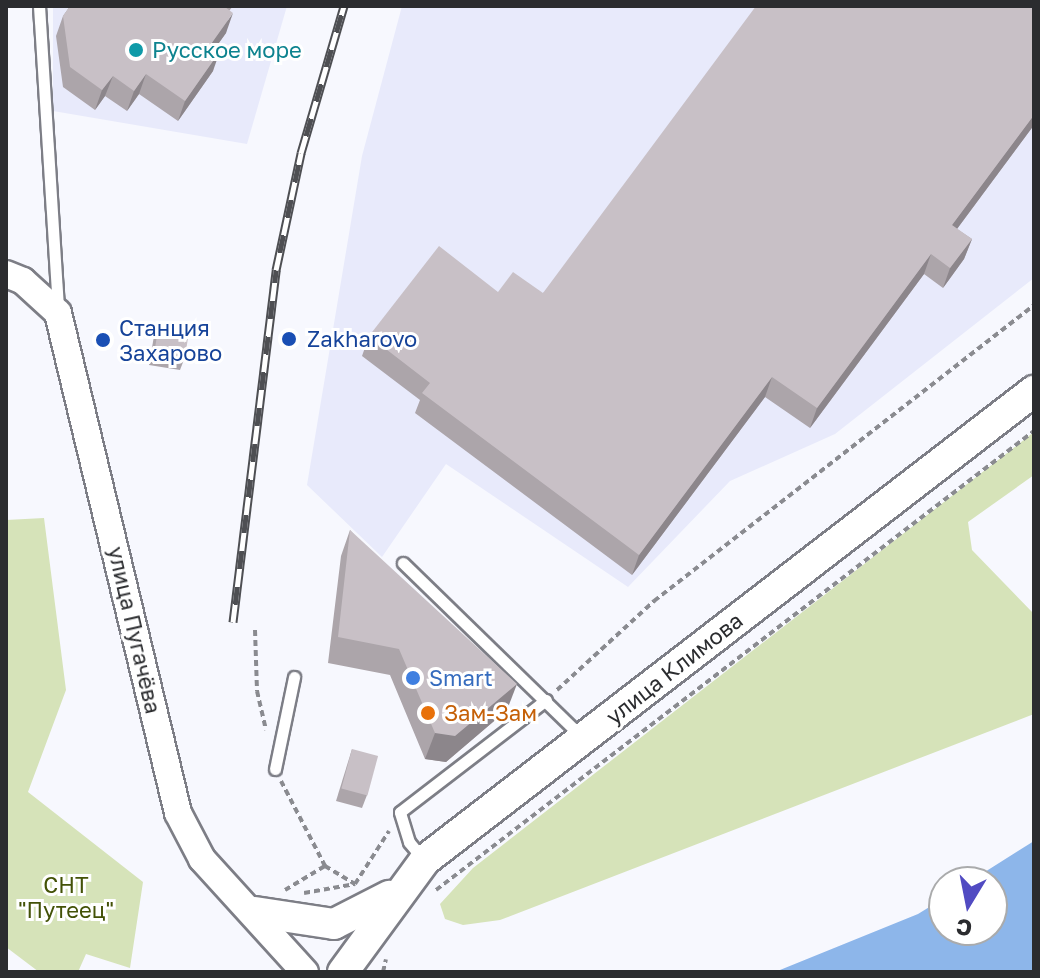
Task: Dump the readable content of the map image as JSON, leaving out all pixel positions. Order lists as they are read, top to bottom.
{
  "streets": {
    "main road": ["улица Климова"],
    "street": ["улица Пугачёва"]
  },
  "parks": ["СНТ \"Путеец\""],
  "places": [
    "Русское море",
    "Zakharovo",
    "Станция Захарово",
    "Smart",
    "Зам-Зам"
  ],
  "north": "bottom"
}
